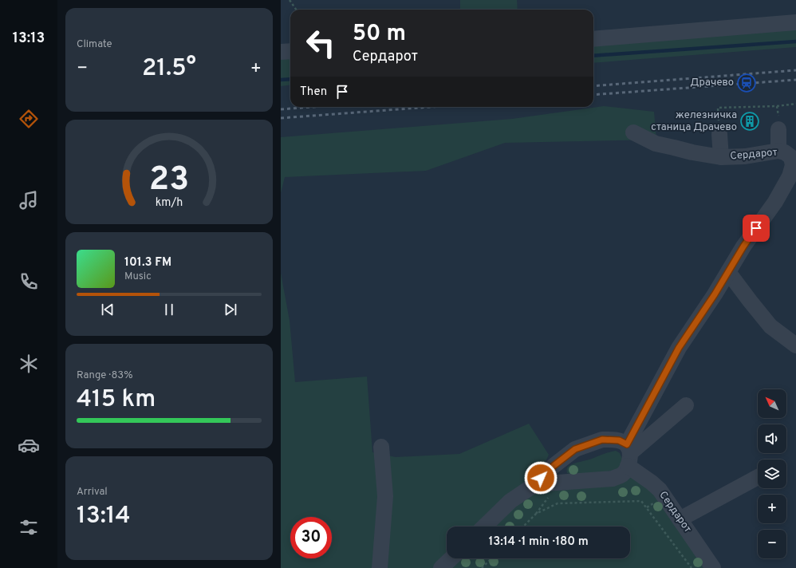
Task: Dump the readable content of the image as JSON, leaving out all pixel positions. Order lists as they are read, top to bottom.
{
  "streets": {
    "street": ["Сердарот"]
  },
  "places": {
    "station": ["Драчево"],
    "building": ["железничка станица Драчево"]
  },
  "north": "top left",
  "page": {
    "tabs": "13:13",
    "tile": [
      "Climate",
      ["Range · 83%", "415 km"],
      ["Arrival", "13:14"]
    ],
    "turn": ["50 m", "Сердарот"],
    "heat": ["−", "21.5°", "+"],
    "then": "Then",
    "song": ["101.3 FM", "Music"],
    "map_buttons": ["+", "−"],
    "limit": "30",
    "trip": "13:14 · 1 min · 180 m",
    "gauge": ["23", "km/h"]
  }
}
